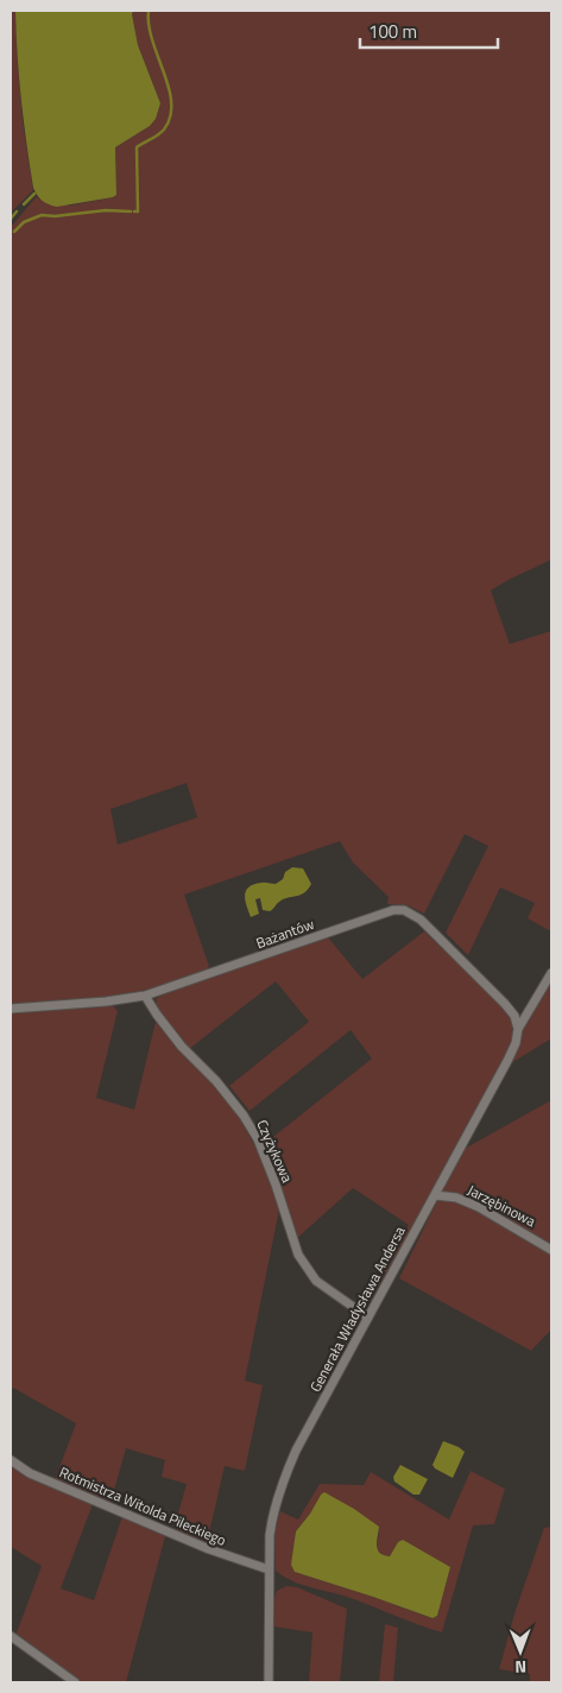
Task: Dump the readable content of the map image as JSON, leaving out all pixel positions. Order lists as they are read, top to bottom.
{
  "streets": {
    "street": [
      "Bażantów",
      "Czyżykowa",
      "Jarzębinowa",
      "Generała Władysława Andersa",
      "Rotmistrza Witolda Pileckiego"
    ]
  },
  "crossings": [
    ["Bażantów", "Czyżykowa"],
    ["Bażantów", "Generała Władysława Andersa"],
    ["Czyżykowa", "Generała Władysława Andersa"],
    ["Jarzębinowa", "Generała Władysława Andersa"],
    ["Generała Władysława Andersa", "Rotmistrza Witolda Pileckiego"]
  ],
  "scale_bar": "100 m",
  "north": "bottom"
}
